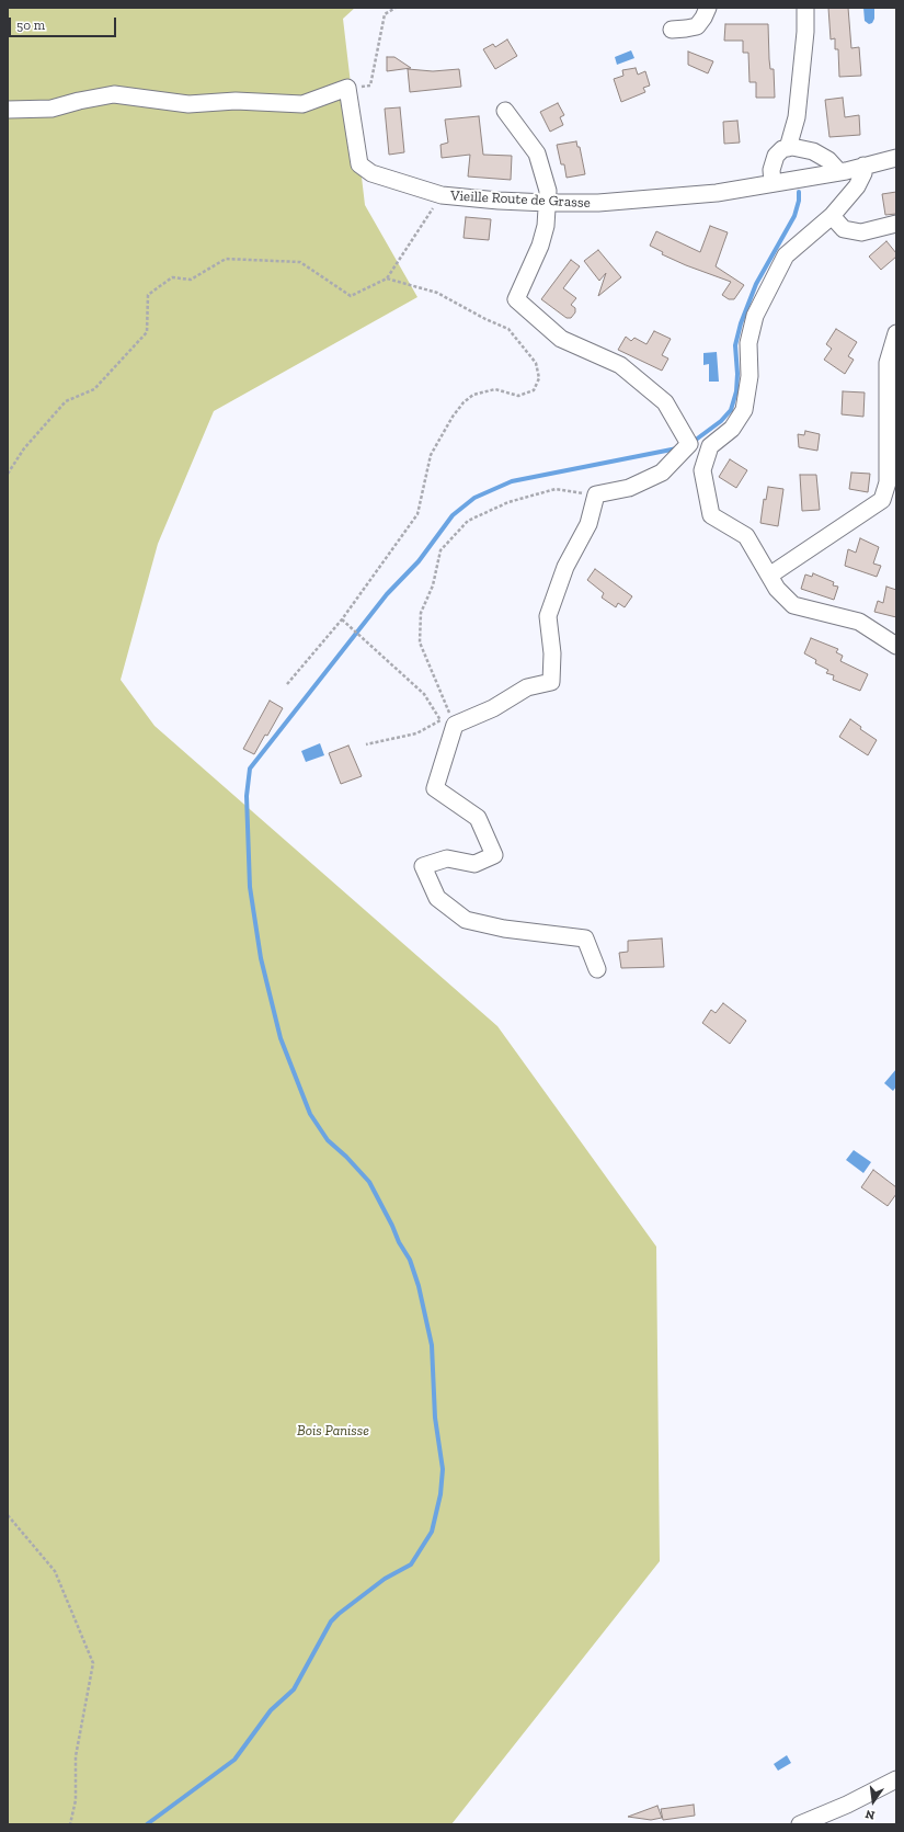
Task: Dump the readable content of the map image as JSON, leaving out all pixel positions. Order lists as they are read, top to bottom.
{
  "streets": {
    "street": ["Vieille Route de Grasse"]
  },
  "parks": ["Bois Panisse"],
  "scale_bar": "50 m",
  "north": "bottom"
}
